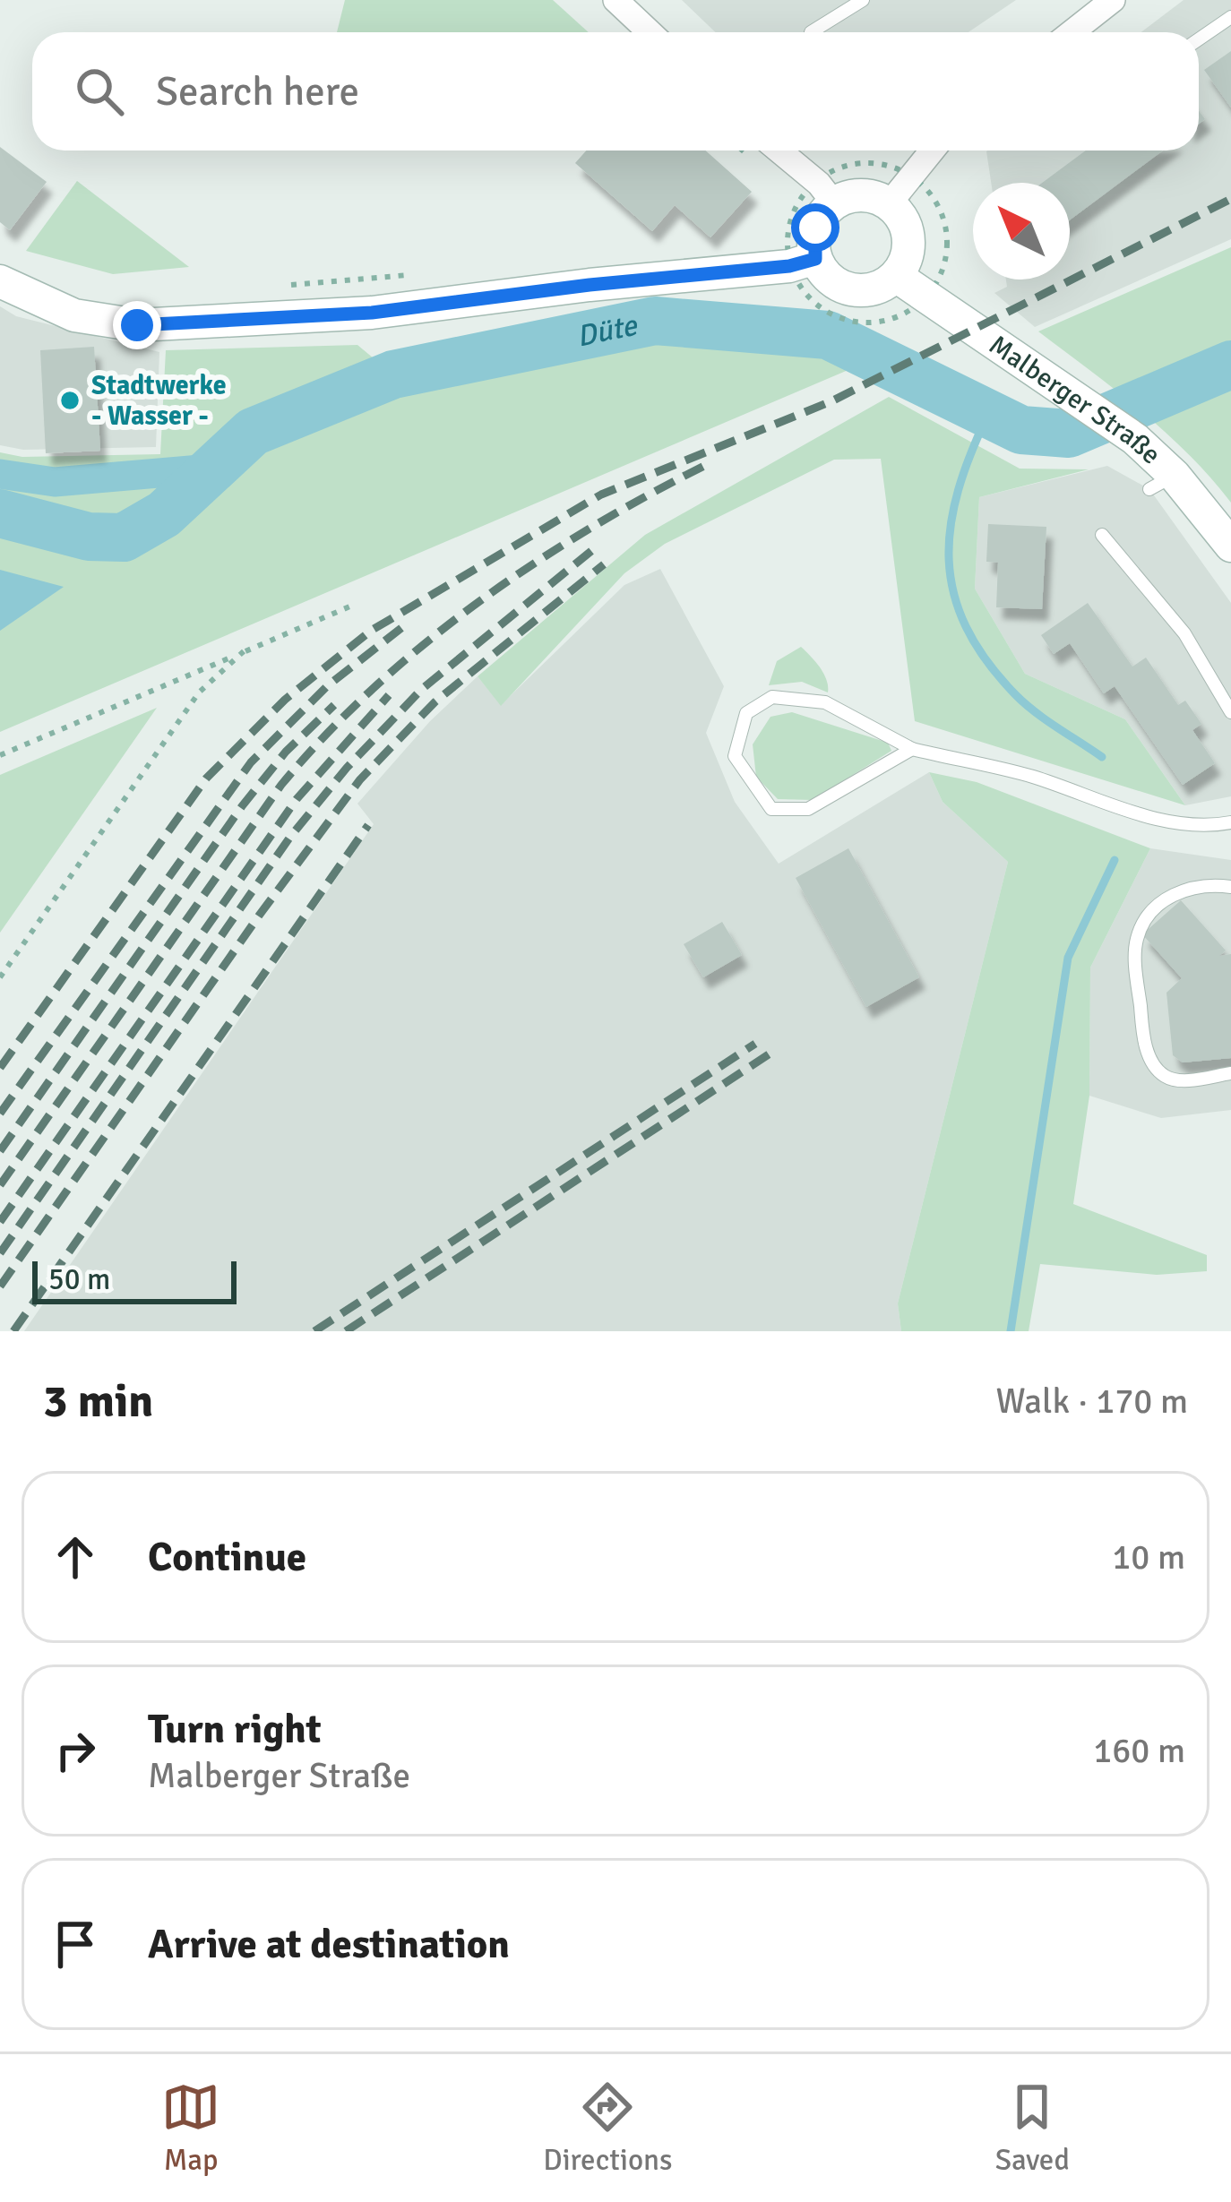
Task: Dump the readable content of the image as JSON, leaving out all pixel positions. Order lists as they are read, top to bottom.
{
  "streets": {
    "street": ["Malberger Straße"]
  },
  "water": ["Düte"],
  "places": ["Stadtwerke - Wasser -"],
  "scale_bar": "50 m",
  "north": "top left",
  "page": {
    "search": "Search here",
    "scale": "50 m",
    "heading": ["3 min", "Walk · 170 m"],
    "list": [
      ["Continue", "10 m"],
      ["Turn right", "Malberger Straße", "160 m"],
      "Arrive at destination"
    ],
    "nav": ["Map", "Directions", "Saved"]
  }
}
